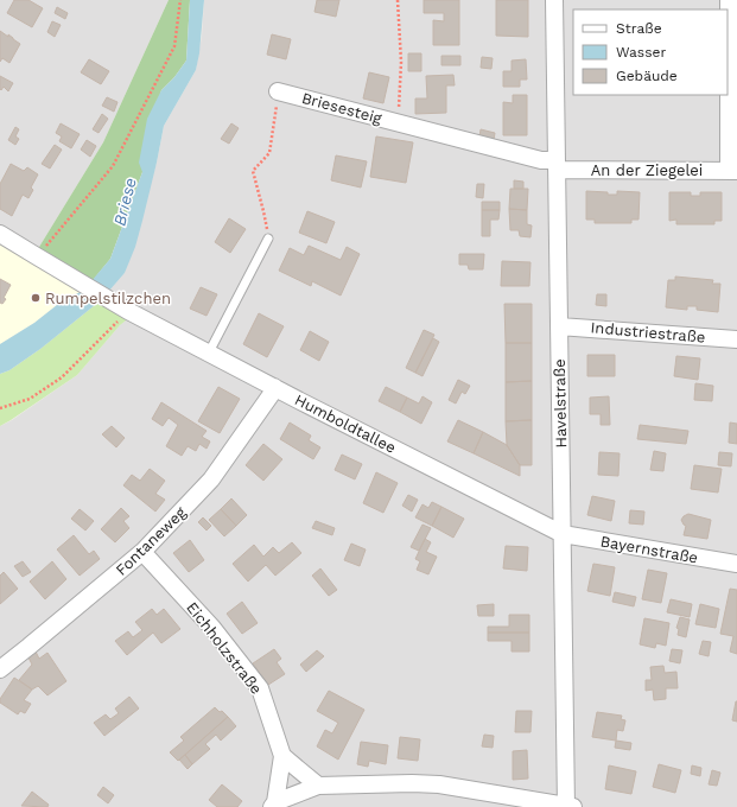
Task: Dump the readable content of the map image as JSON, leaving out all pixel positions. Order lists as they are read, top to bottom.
{
  "streets": {
    "street": [
      "Briesesteig",
      "An der Ziegelei",
      "Industriestraße",
      "Havelstraße",
      "Humboldtallee",
      "Fontaneweg",
      "Bayernstraße",
      "Eichholzstraße"
    ]
  },
  "crossings": [
    ["Briesesteig", "An der Ziegelei"],
    ["Briesesteig", "Havelstraße"],
    ["An der Ziegelei", "Havelstraße"],
    ["Industriestraße", "Havelstraße"],
    ["Havelstraße", "Humboldtallee"],
    ["Havelstraße", "Bayernstraße"],
    ["Havelstraße", "Eichholzstraße"],
    ["Humboldtallee", "Fontaneweg"],
    ["Humboldtallee", "Bayernstraße"],
    ["Fontaneweg", "Eichholzstraße"]
  ],
  "water": ["Briese"],
  "places": ["Rumpelstilzchen"],
  "legend": ["Straße", "Wasser", "Gebäude"]
}
